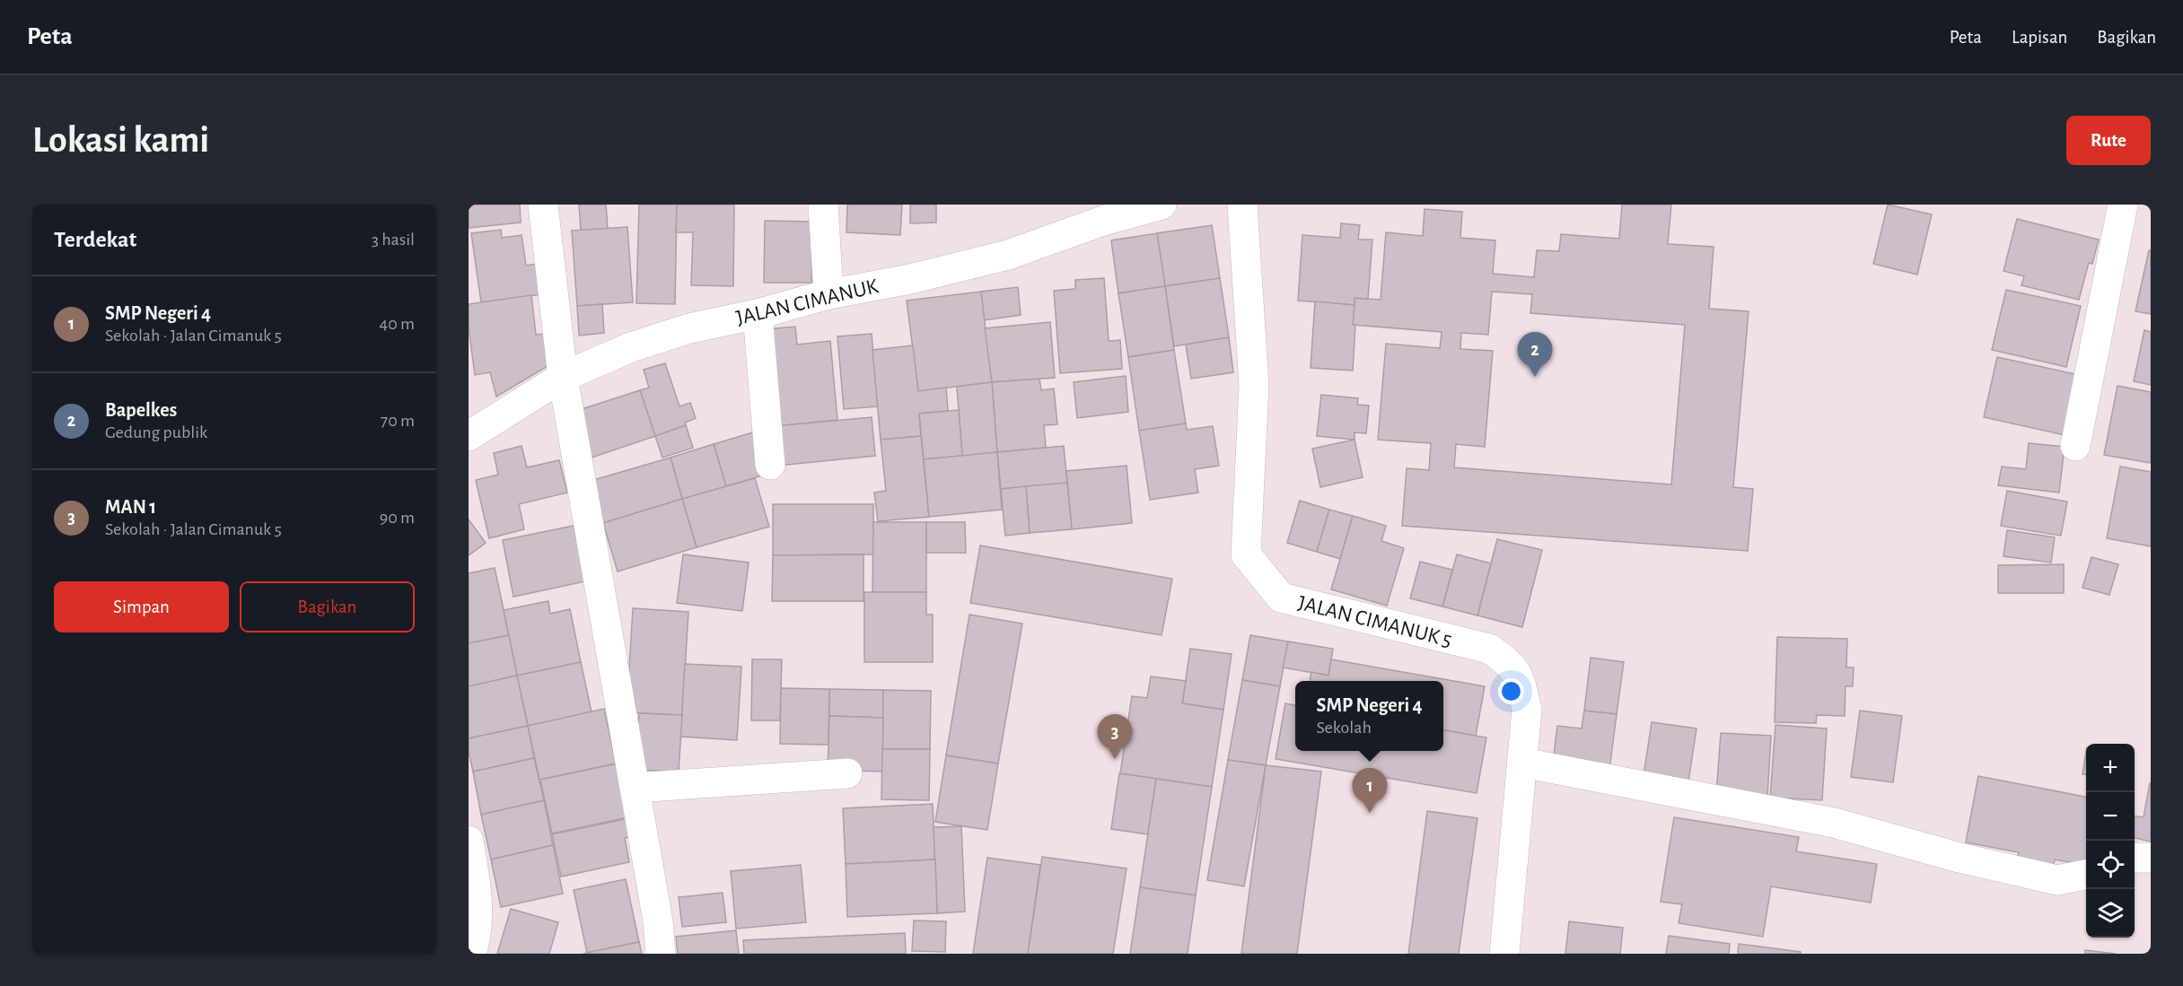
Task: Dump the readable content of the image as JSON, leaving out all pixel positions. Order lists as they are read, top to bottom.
{
  "streets": {
    "street": ["JALAN CIMANUK", "JALAN CIMANUK 5"]
  },
  "page": {
    "header": "Peta",
    "nav": ["Peta", "Lapisan", "Bagikan"],
    "buttons": [
      "Rute",
      ["Simpan", "Bagikan"]
    ],
    "title": "Lokasi kami",
    "heading": ["Terdekat", "3 hasil"],
    "list": [
      {
        "mark": "1",
        "name": "SMP Negeri 4",
        "note": "Sekolah · Jalan Cimanuk 5",
        "value": "40 m"
      },
      {
        "mark": "2",
        "name": "Bapelkes",
        "note": "Gedung publik",
        "value": "70 m"
      },
      {
        "mark": "3",
        "name": "MAN 1",
        "note": "Sekolah · Jalan Cimanuk 5",
        "value": "90 m"
      }
    ],
    "pins": ["2", "3", "1"],
    "popup": ["SMP Negeri 4", "Sekolah"],
    "map_buttons": ["+", "−"]
  }
}
